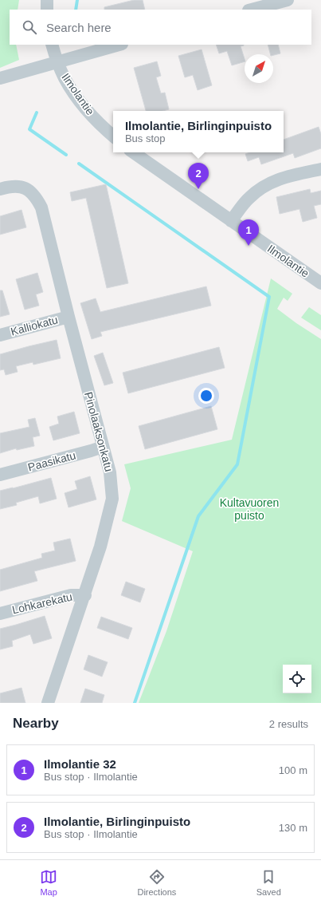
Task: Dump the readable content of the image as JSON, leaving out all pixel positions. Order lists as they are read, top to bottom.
{
  "streets": {
    "street": [
      "Ilmolantie",
      "Kalliokatu",
      "Pinolaaksonkatu",
      "Paasikatu",
      "Lohkarekatu"
    ]
  },
  "crossings": [
    ["Kalliokatu", "Pinolaaksonkatu"],
    ["Pinolaaksonkatu", "Paasikatu"],
    ["Pinolaaksonkatu", "Lohkarekatu"]
  ],
  "parks": ["Kultavuoren puisto"],
  "north": "top right",
  "page": {
    "search": "Search here",
    "popup": ["Ilmolantie, Birlinginpuisto", "Bus stop"],
    "pins": ["2", "1"],
    "heading": ["Nearby", "2 results"],
    "list": [
      {
        "mark": "1",
        "name": "Ilmolantie 32",
        "note": "Bus stop · Ilmolantie",
        "value": "100 m"
      },
      {
        "mark": "2",
        "name": "Ilmolantie, Birlinginpuisto",
        "note": "Bus stop · Ilmolantie",
        "value": "130 m"
      }
    ],
    "nav": ["Map", "Directions", "Saved"]
  }
}
